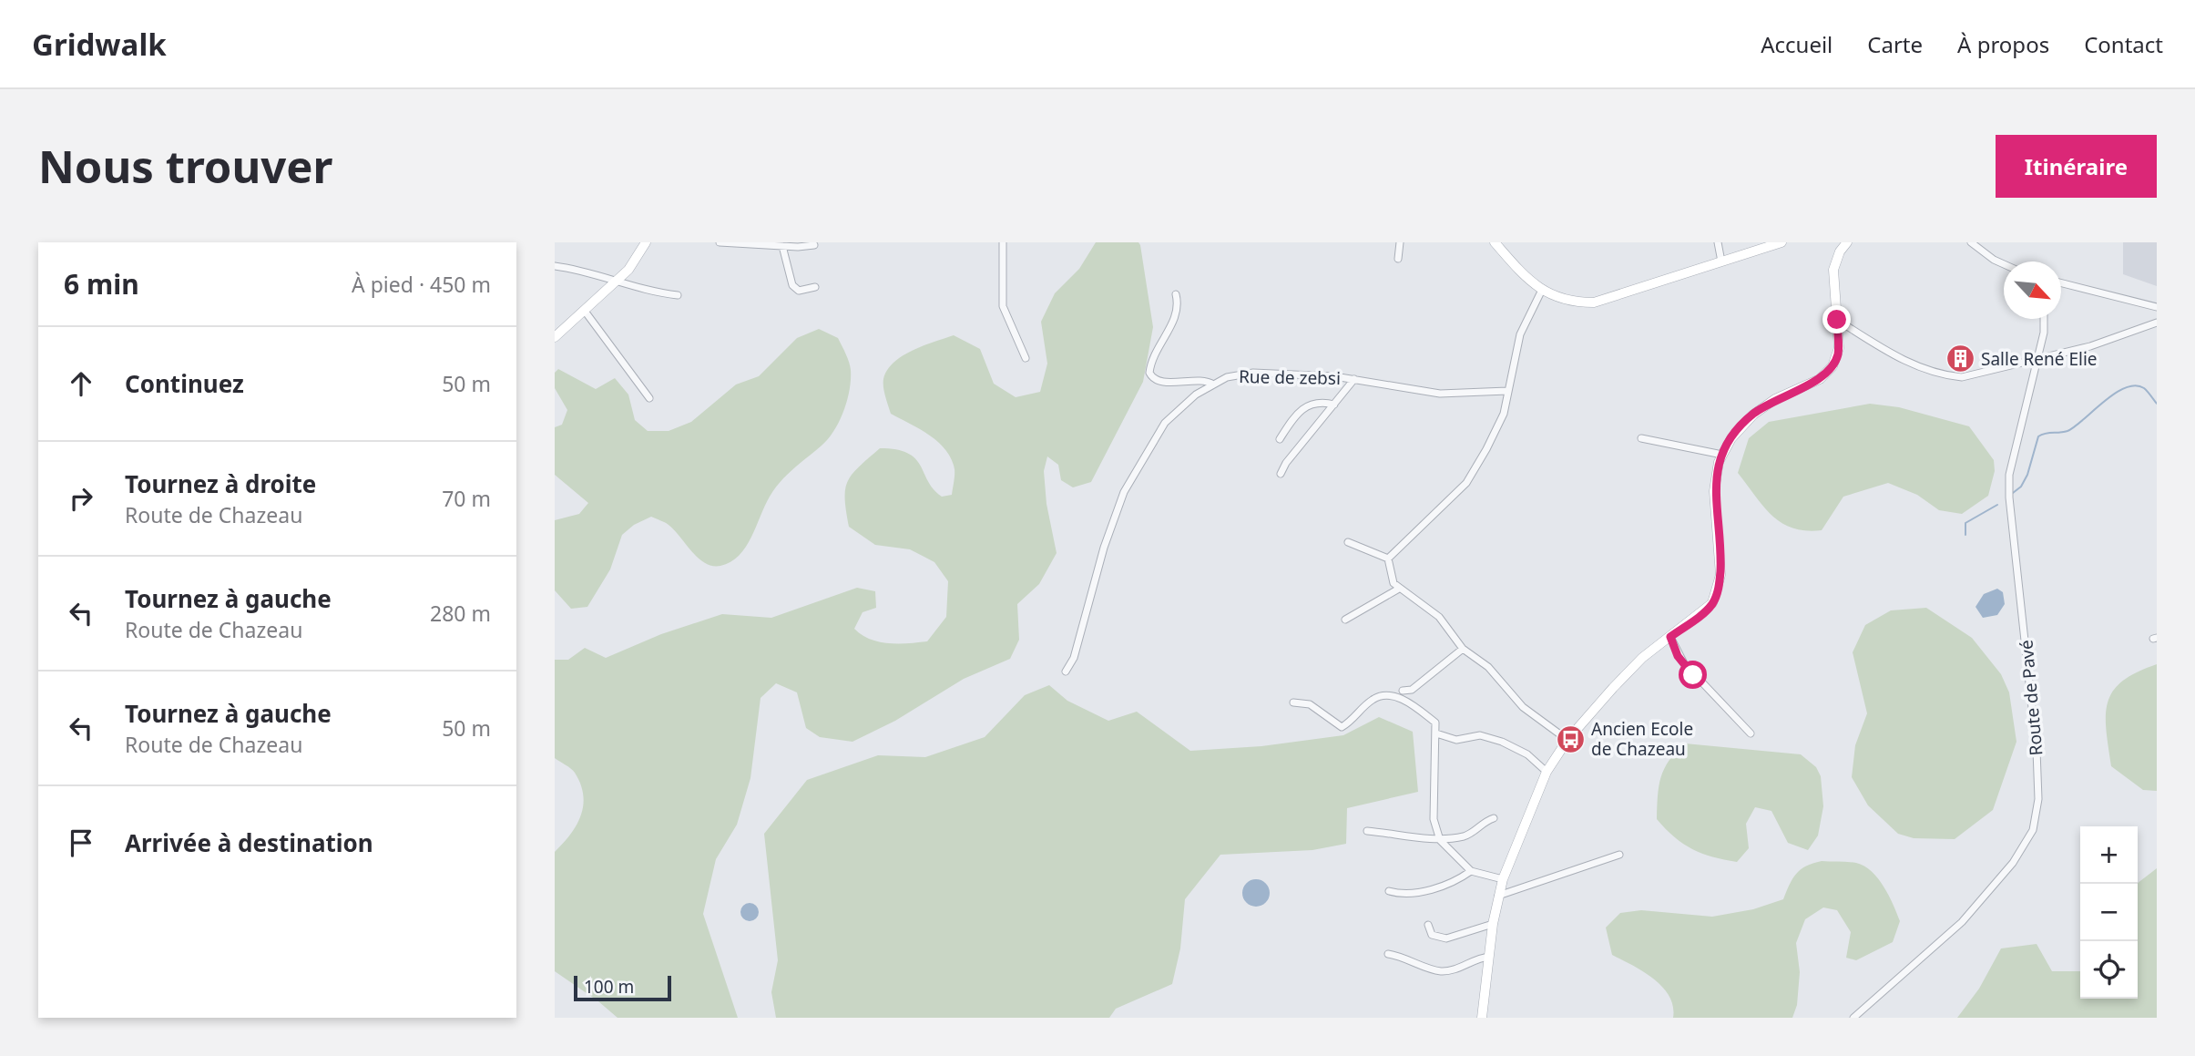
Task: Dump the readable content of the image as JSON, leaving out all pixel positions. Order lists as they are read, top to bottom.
{
  "streets": {
    "street": ["Rue de zebsi", "Route de Pavé"]
  },
  "places": {
    "building": ["Salle René Elie"],
    "bus stop": ["Ancien Ecole de Chazeau"]
  },
  "scale_bar": "100 m",
  "north": "bottom right",
  "page": {
    "header": "Gridwalk",
    "nav": [
      "Accueil",
      "Carte",
      "À propos",
      "Contact"
    ],
    "buttons": "Itinéraire",
    "title": "Nous trouver",
    "heading": ["6 min", "À pied · 450 m"],
    "list": [
      ["Continuez", "50 m"],
      ["Tournez à droite", "Route de Chazeau", "70 m"],
      ["Tournez à gauche", "Route de Chazeau", "280 m"],
      ["Tournez à gauche", "Route de Chazeau", "50 m"],
      "Arrivée à destination"
    ],
    "map_buttons": ["+", "−"],
    "scale": "100 m"
  }
}
